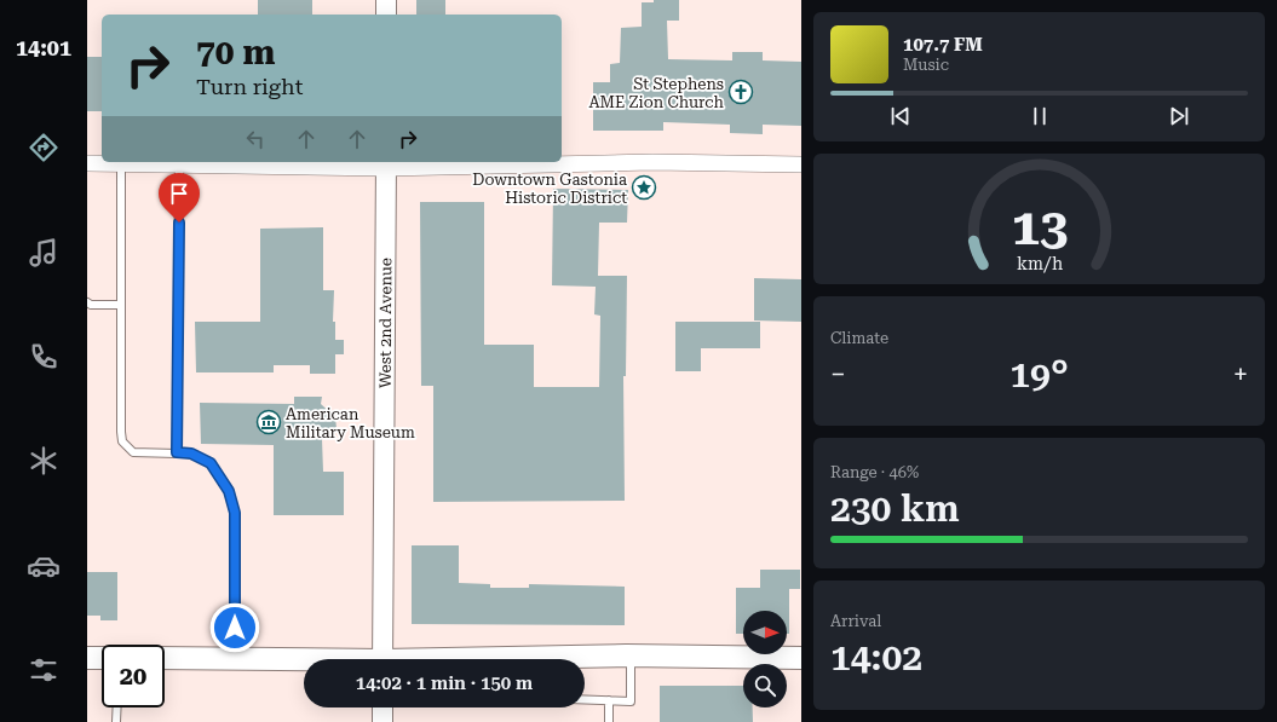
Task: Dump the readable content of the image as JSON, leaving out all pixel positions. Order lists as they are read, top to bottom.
{
  "streets": {
    "street": ["West 2nd Avenue"]
  },
  "places": {
    "church": ["St Stephens AME Zion Church"],
    "place": ["Downtown Gastonia Historic District"],
    "museum": ["American Military Museum"]
  },
  "north": "right",
  "page": {
    "tabs": "14:01",
    "turn": ["70 m", "Turn right"],
    "song": ["107.7 FM", "Music"],
    "tile": [
      "Climate",
      ["Range · 46%", "230 km"],
      ["Arrival", "14:02"]
    ],
    "heat": ["−", "19°", "+"],
    "limit": "20",
    "trip": "14:02 · 1 min · 150 m",
    "gauge": ["13", "km/h"]
  }
}
